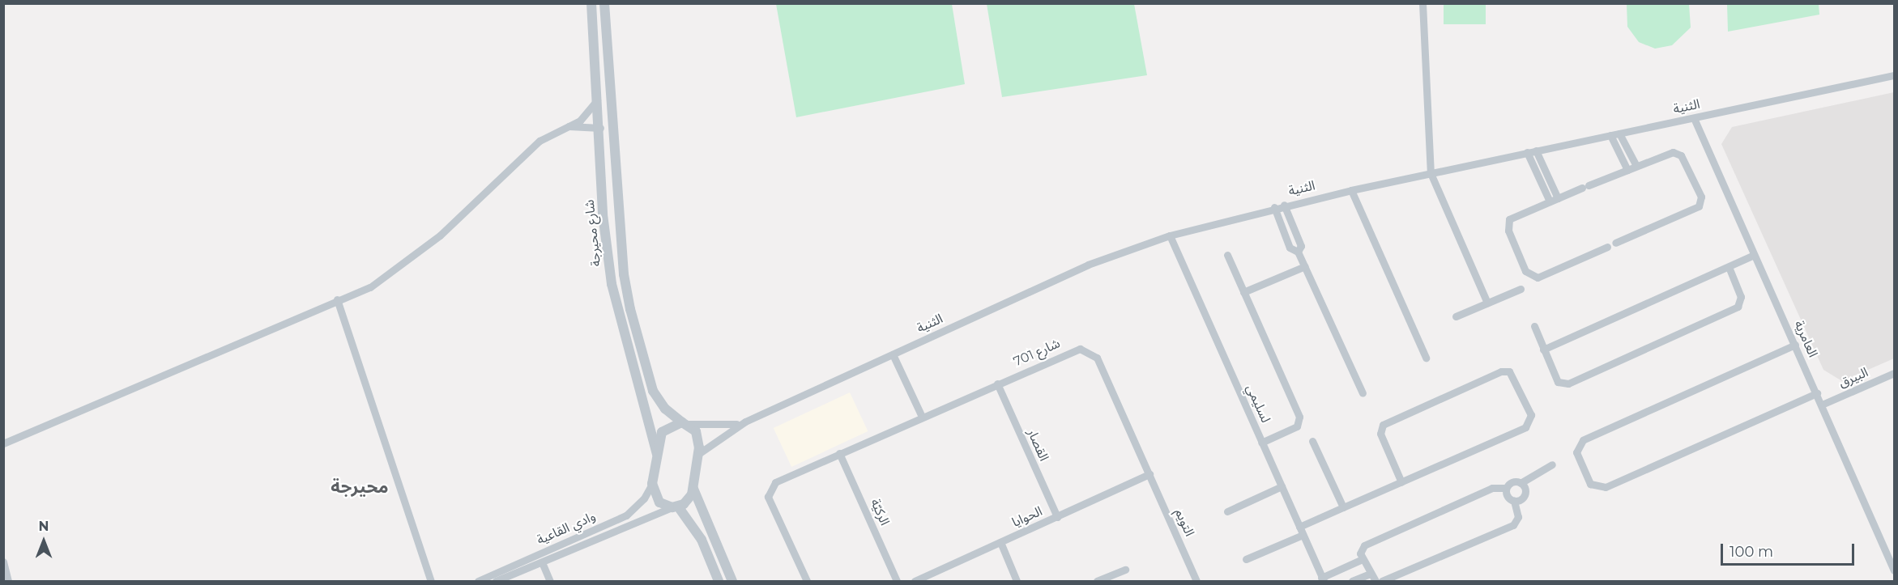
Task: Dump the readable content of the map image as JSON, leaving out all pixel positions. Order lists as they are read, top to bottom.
{
  "streets": {
    "street": [
      "الثنية",
      "شارع محيرجة",
      "العامرية",
      "شارع 701",
      "البيرق",
      "لسليمي",
      "القصار",
      "الركيّة",
      "الحوايا",
      "التويم",
      "وادي القاعية"
    ]
  },
  "crossings": [
    ["الثنية", "شارع محيرجة"],
    ["الثنية", "العامرية"],
    ["الثنية", "لسليمي"],
    ["العامرية", "البيرق"],
    ["شارع 701", "القصار"],
    ["شارع 701", "الركيّة"],
    ["شارع 701", "الحوايا"],
    ["شارع 701", "التويم"],
    ["القصار", "الحوايا"],
    ["الحوايا", "التويم"]
  ],
  "districts": ["محيرجة"],
  "scale_bar": "100 m",
  "north": "top"
}
